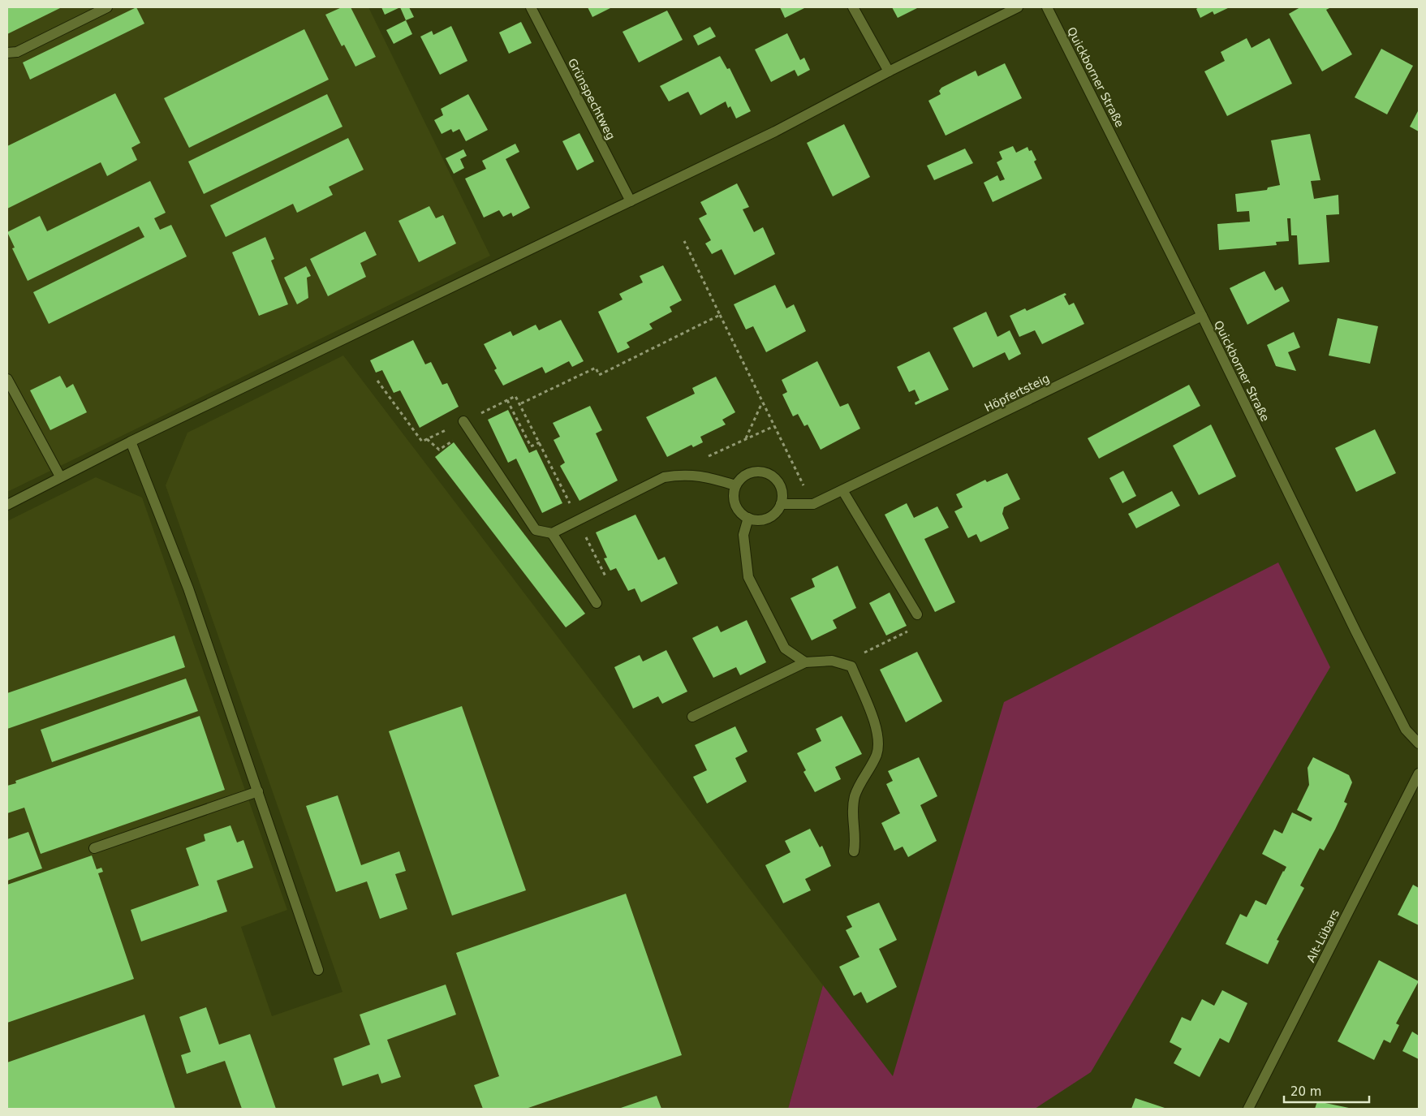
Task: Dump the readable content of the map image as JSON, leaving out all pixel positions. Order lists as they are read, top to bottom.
{
  "streets": {
    "street": [
      "Quickborner Straße",
      "Grünspechtweg",
      "Höpfertsteig",
      "Alt-Lübars"
    ]
  },
  "crossings": [
    ["Quickborner Straße", "Höpfertsteig"]
  ],
  "scale_bar": "20 m"
}
